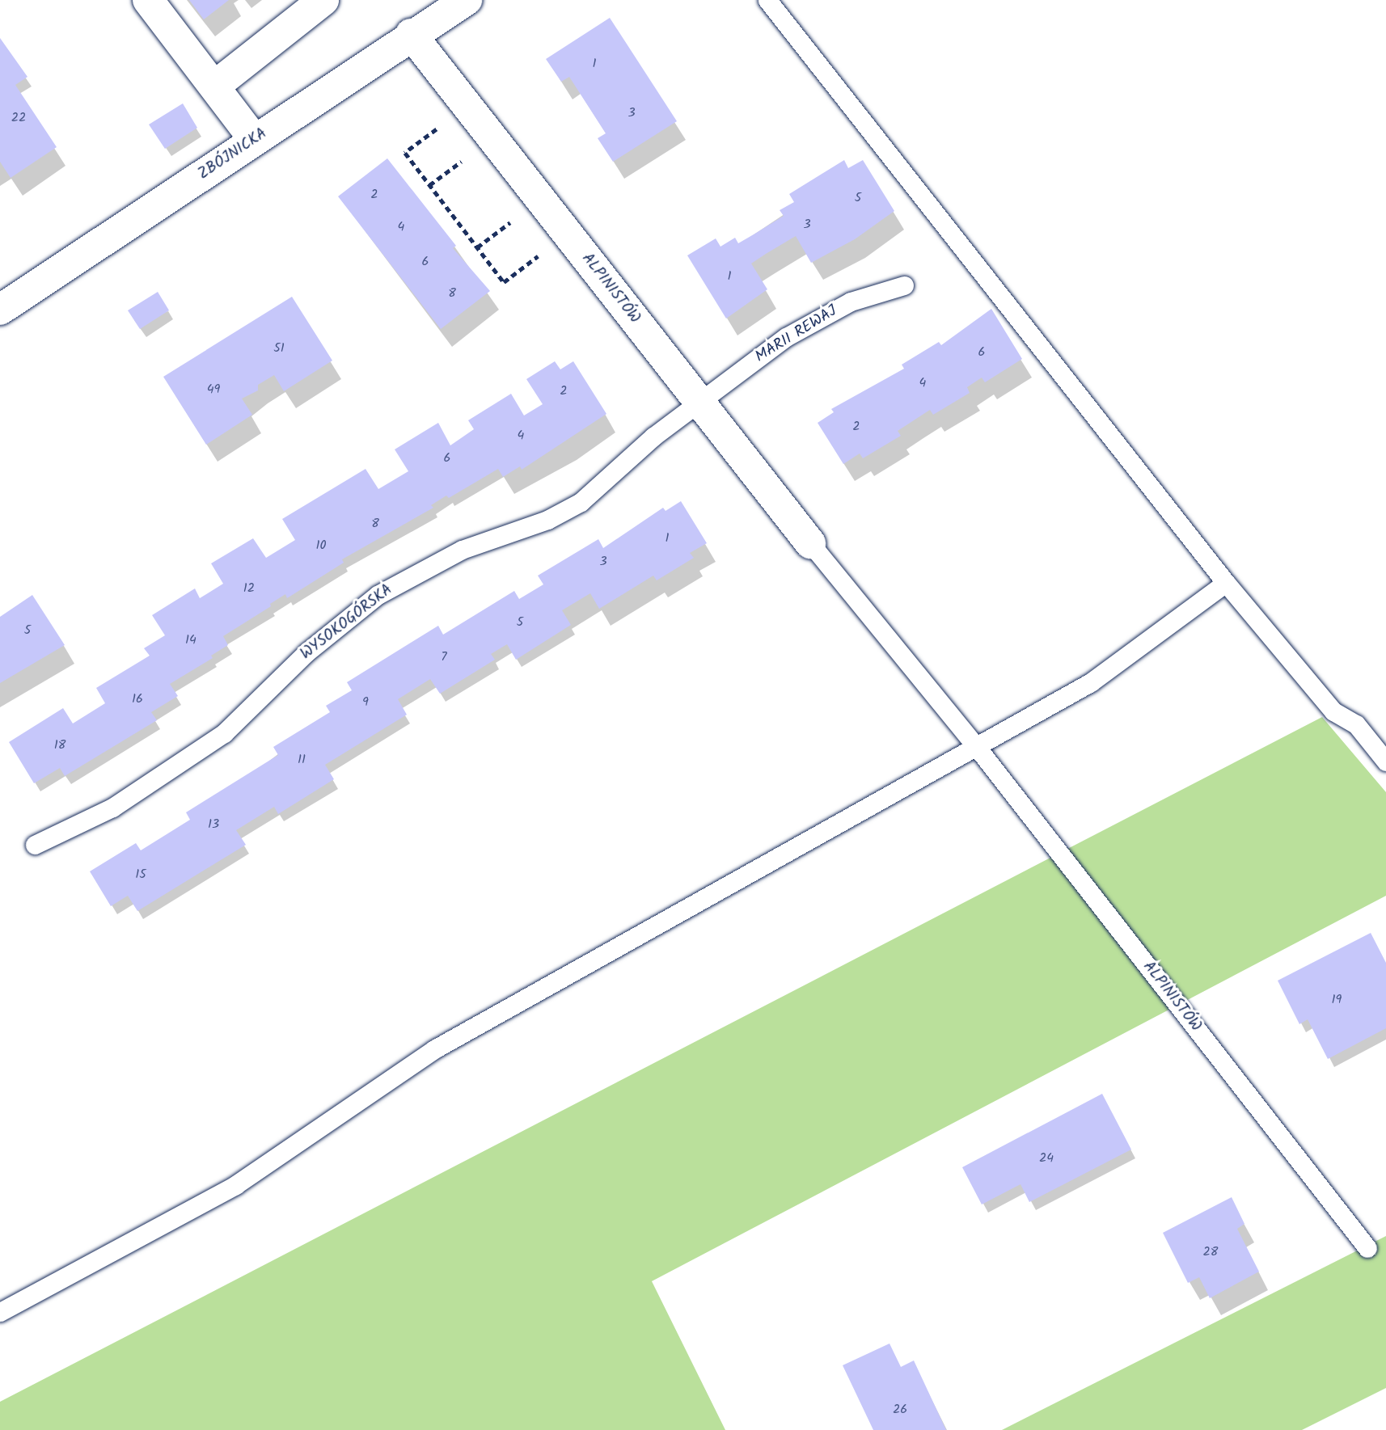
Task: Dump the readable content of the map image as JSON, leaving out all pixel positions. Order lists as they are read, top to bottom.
{
  "streets": {
    "street": ["ZBÓJNICKA", "ALPINISTÓW"],
    "lane": ["MARII REWAJ", "WYSOKOGÓRSKA"]
  },
  "crossings": [
    ["ZBÓJNICKA", "ALPINISTÓW"],
    ["ALPINISTÓW", "MARII REWAJ"],
    ["ALPINISTÓW", "WYSOKOGÓRSKA"],
    ["MARII REWAJ", "WYSOKOGÓRSKA"]
  ],
  "house_numbers": [
    "1",
    "3",
    "22",
    "2",
    "5",
    "3",
    "4",
    "6",
    "1",
    "8",
    "51",
    "6",
    "4",
    "49",
    "2",
    "2",
    "4",
    "6",
    "8",
    "1",
    "10",
    "3",
    "12",
    "5",
    "5",
    "14",
    "7",
    "16",
    "9",
    "18",
    "11",
    "13",
    "15",
    "19",
    "24",
    "28",
    "26"
  ]
}
